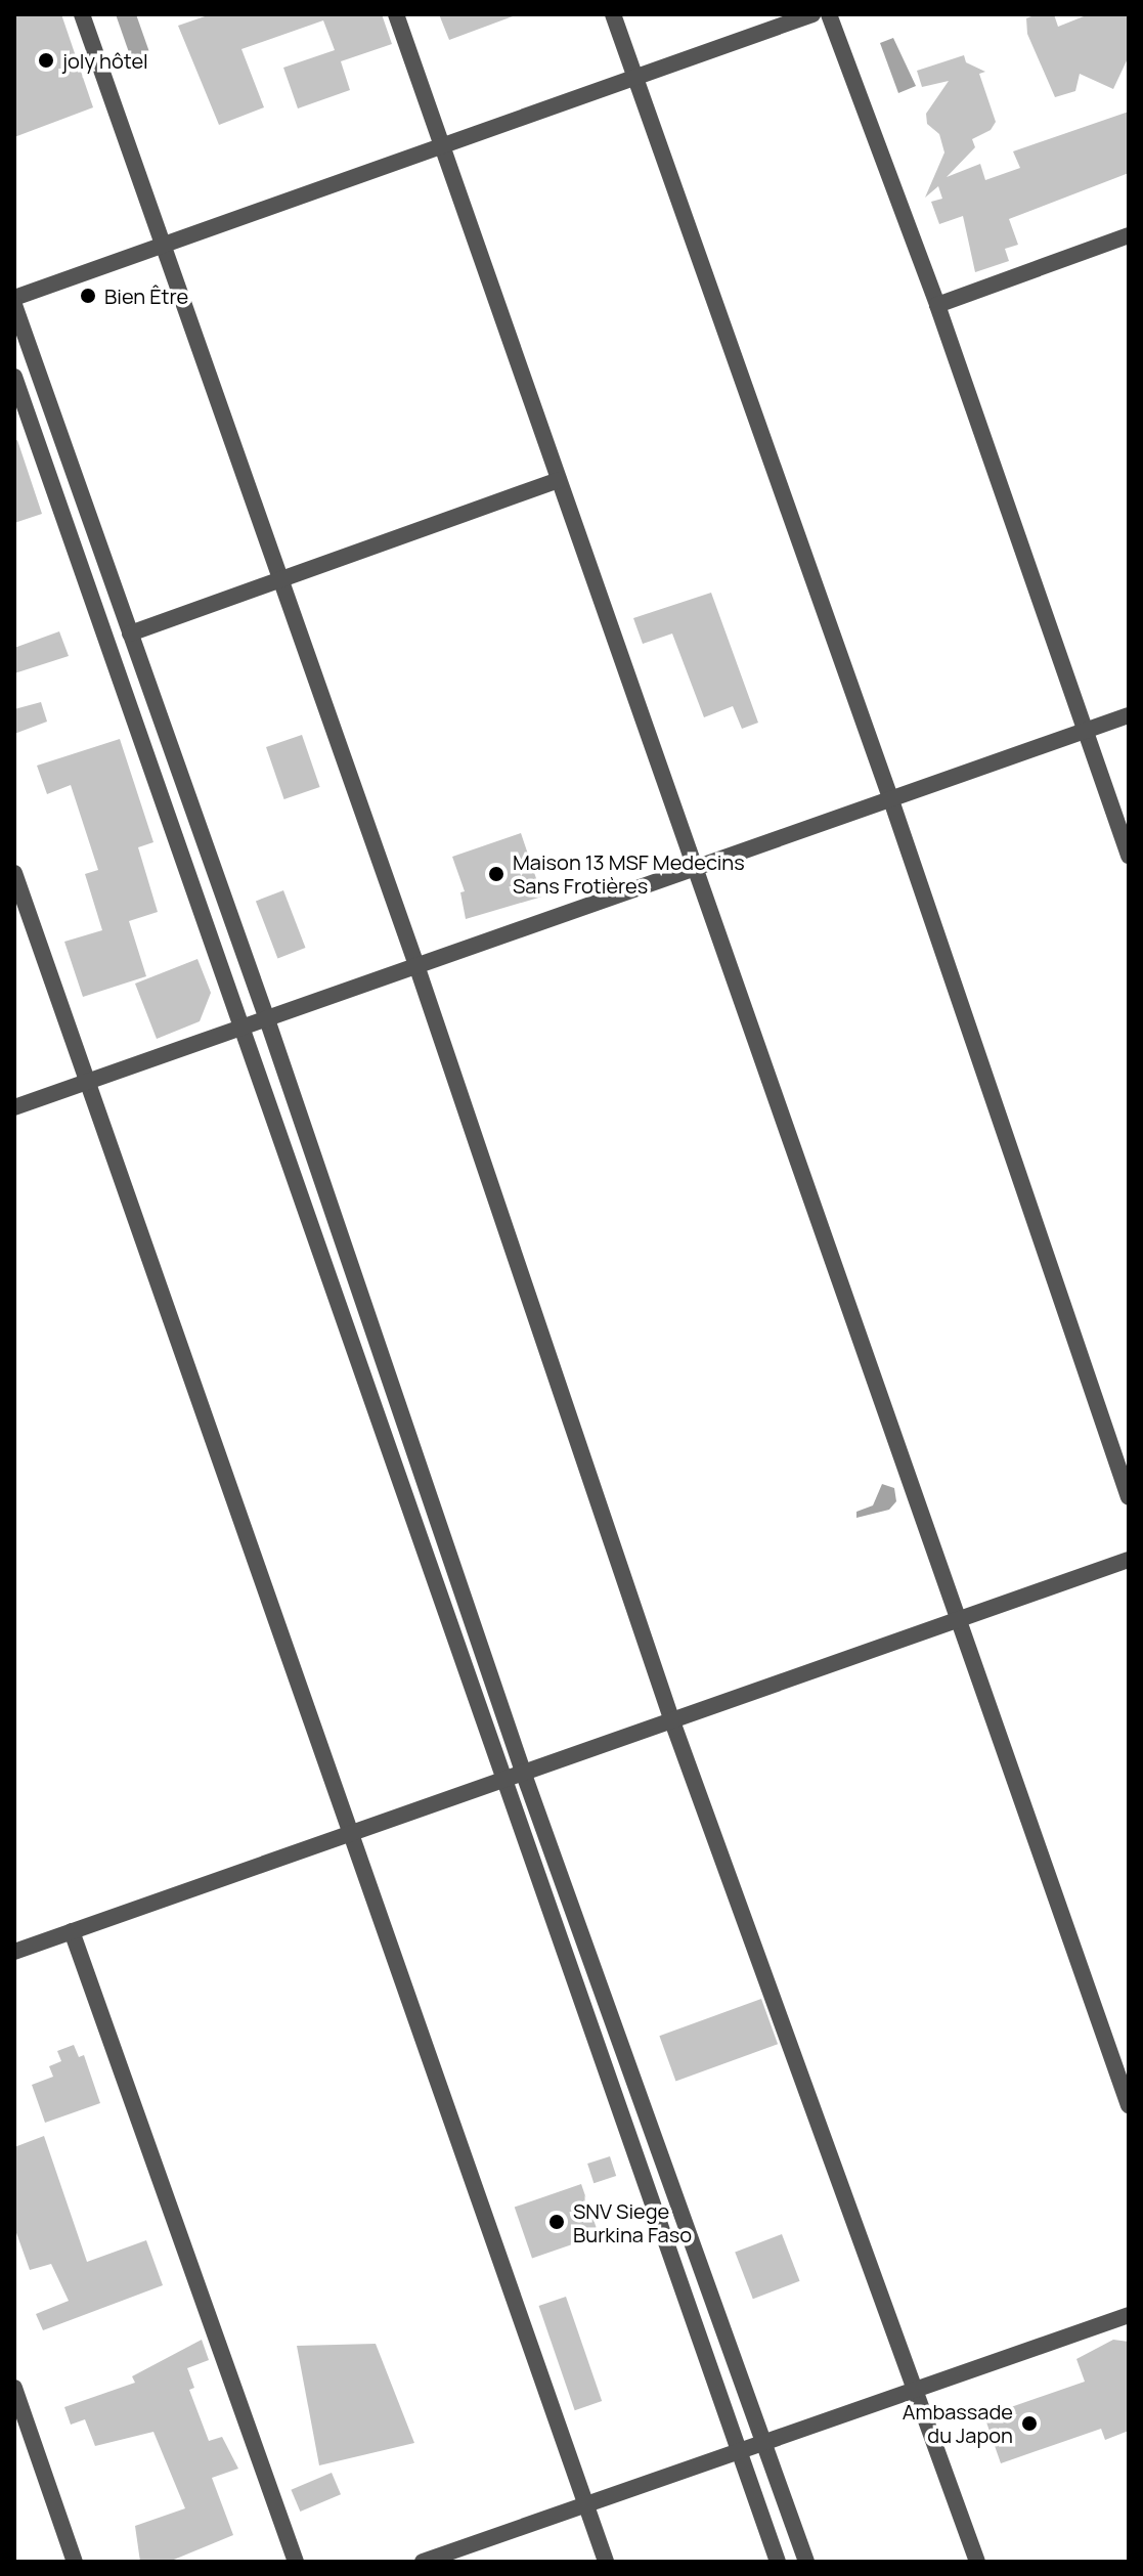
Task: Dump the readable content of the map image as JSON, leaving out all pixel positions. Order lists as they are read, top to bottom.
{
  "places": [
    "joly hôtel",
    "Bien Être",
    "Maison 13 MSF Medecins Sans Frotières",
    "SNV Siege Burkina Faso",
    "Ambassade du Japon"
  ]
}
